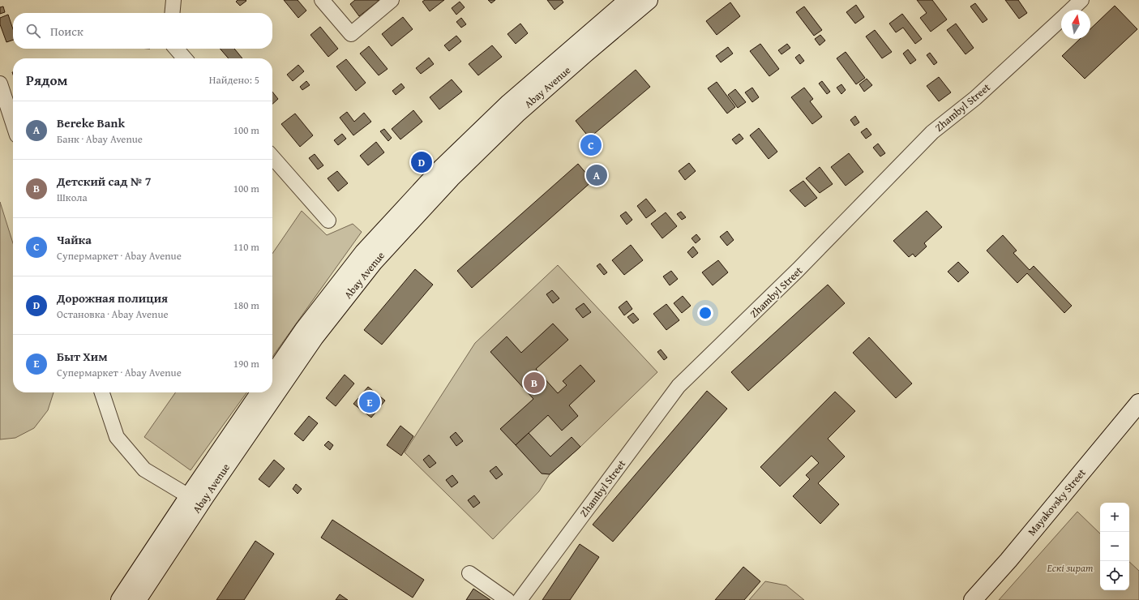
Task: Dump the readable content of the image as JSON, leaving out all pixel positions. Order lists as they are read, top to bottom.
{
  "streets": {
    "main road": ["Abay Avenue", "Mayakovsky Street"],
    "street": ["Zhambyl Street"]
  },
  "parks": ["Ескі зират"],
  "north": "top",
  "page": {
    "search": "Поиск",
    "heading": ["Рядом", "Найдено: 5"],
    "list": [
      {
        "mark": "A",
        "name": "Bereke Bank",
        "note": "Банк · Abay Avenue",
        "value": "100 m"
      },
      {
        "mark": "B",
        "name": "Детский сад № 7",
        "note": "Школа",
        "value": "100 m"
      },
      {
        "mark": "C",
        "name": "Чайка",
        "note": "Супермаркет · Abay Avenue",
        "value": "110 m"
      },
      {
        "mark": "D",
        "name": "Дорожная полиция",
        "note": "Остановка · Abay Avenue",
        "value": "180 m"
      },
      {
        "mark": "E",
        "name": "Быт Хим",
        "note": "Супермаркет · Abay Avenue",
        "value": "190 m"
      }
    ],
    "pins": [
      "C",
      "D",
      "A",
      "B",
      "E"
    ],
    "map_buttons": ["+", "−"]
  }
}
